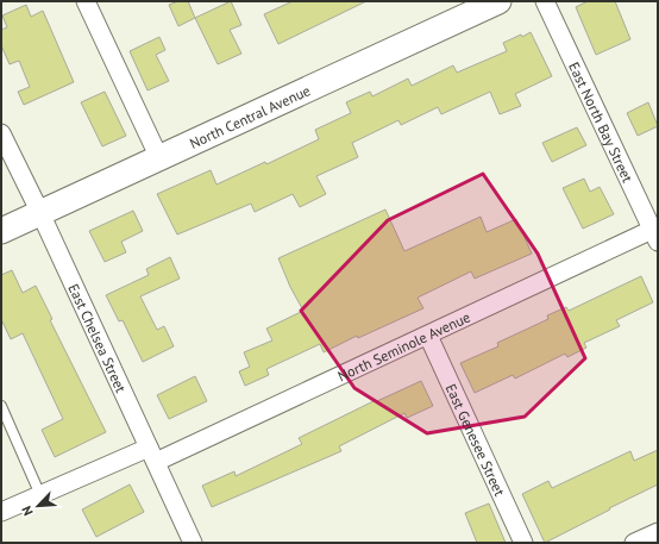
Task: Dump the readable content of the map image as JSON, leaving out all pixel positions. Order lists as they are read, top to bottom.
{
  "streets": {
    "street": [
      "North Central Avenue",
      "East North Bay Street",
      "East Chelsea Street",
      "North Seminole Avenue",
      "East Genesee Street"
    ]
  },
  "crossings": [
    ["North Central Avenue", "East Chelsea Street"],
    ["East North Bay Street", "North Seminole Avenue"],
    ["East Chelsea Street", "North Seminole Avenue"],
    ["North Seminole Avenue", "East Genesee Street"]
  ],
  "north": "bottom left"
}
